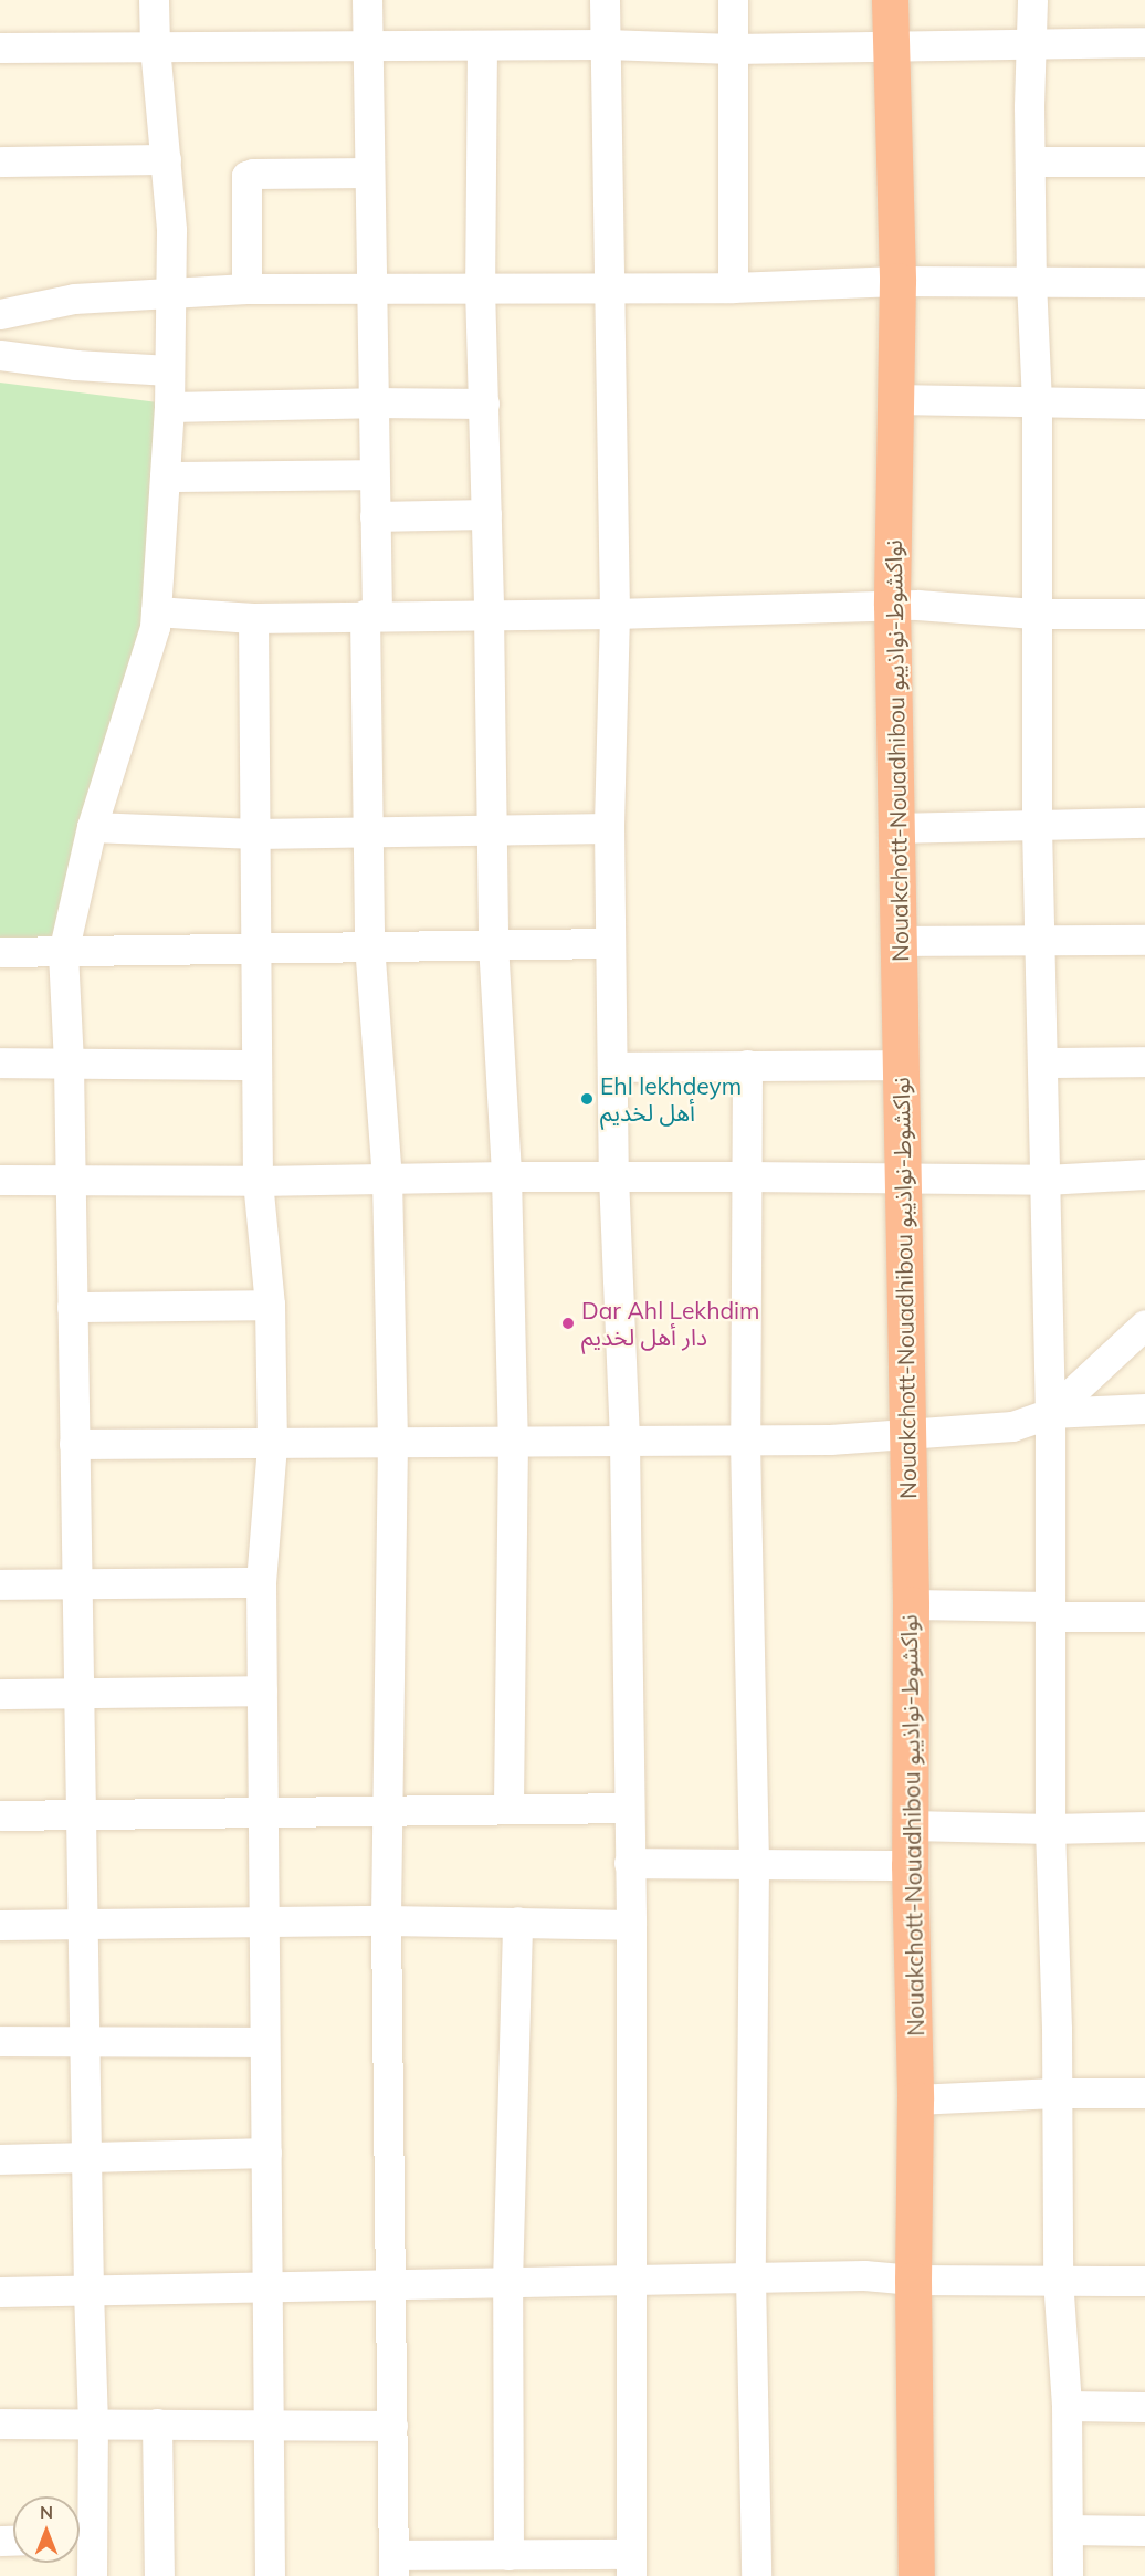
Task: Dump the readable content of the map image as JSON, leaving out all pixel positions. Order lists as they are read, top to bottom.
{
  "streets": {
    "highway": ["Nouakchott-Nouadhibou نواكشوط-نواذيبو"]
  },
  "places": ["Ehl lekhdeym أهل لخديم", "Dar Ahl Lekhdim دار أهل لخديم"],
  "north": "top"
}
